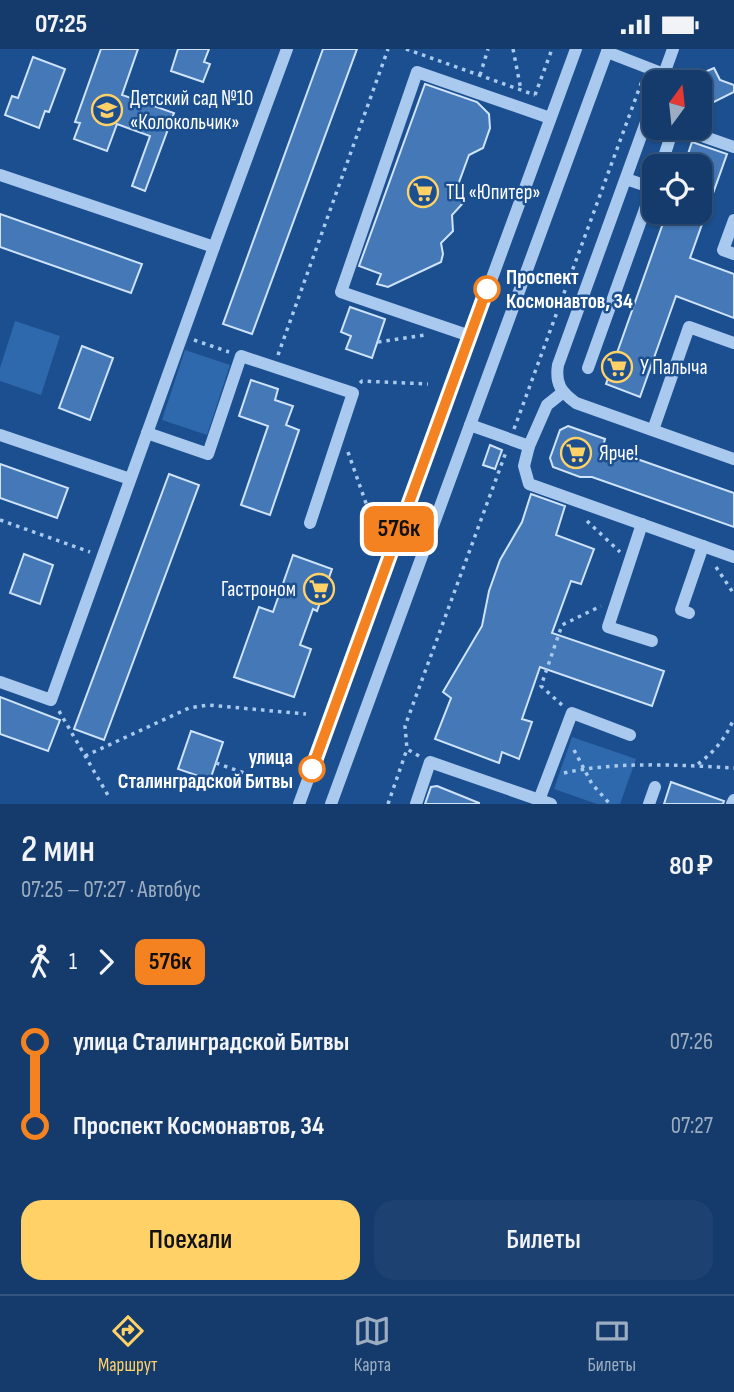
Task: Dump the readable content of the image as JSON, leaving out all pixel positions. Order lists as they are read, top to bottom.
{
  "places": {
    "school or university": ["Детский сад №10 «Колокольчик»"],
    "supermarket": [
      "ТЦ «Юпитер»",
      "У Палыча",
      "Ярче!",
      "Гастроном"
    ],
    "other": ["Проспект Космонавтов, 34", "улица Сталинградской Битвы"]
  },
  "lines": ["bus line 576к"],
  "north": "top",
  "page": {
    "status": "07:25",
    "on_map": "576к",
    "heading": ["2 мин", "07:25 – 07:27 · Автобус", "80 ₽"],
    "legs": ["1", "576к"],
    "list": [
      {
        "name": "улица Сталинградской Битвы",
        "value": "07:26"
      },
      {
        "name": "Проспект Космонавтов, 34",
        "value": "07:27"
      }
    ],
    "buttons": ["Поехали", "Билеты"],
    "tabs": ["Маршрут", "Карта", "Билеты"]
  }
}
